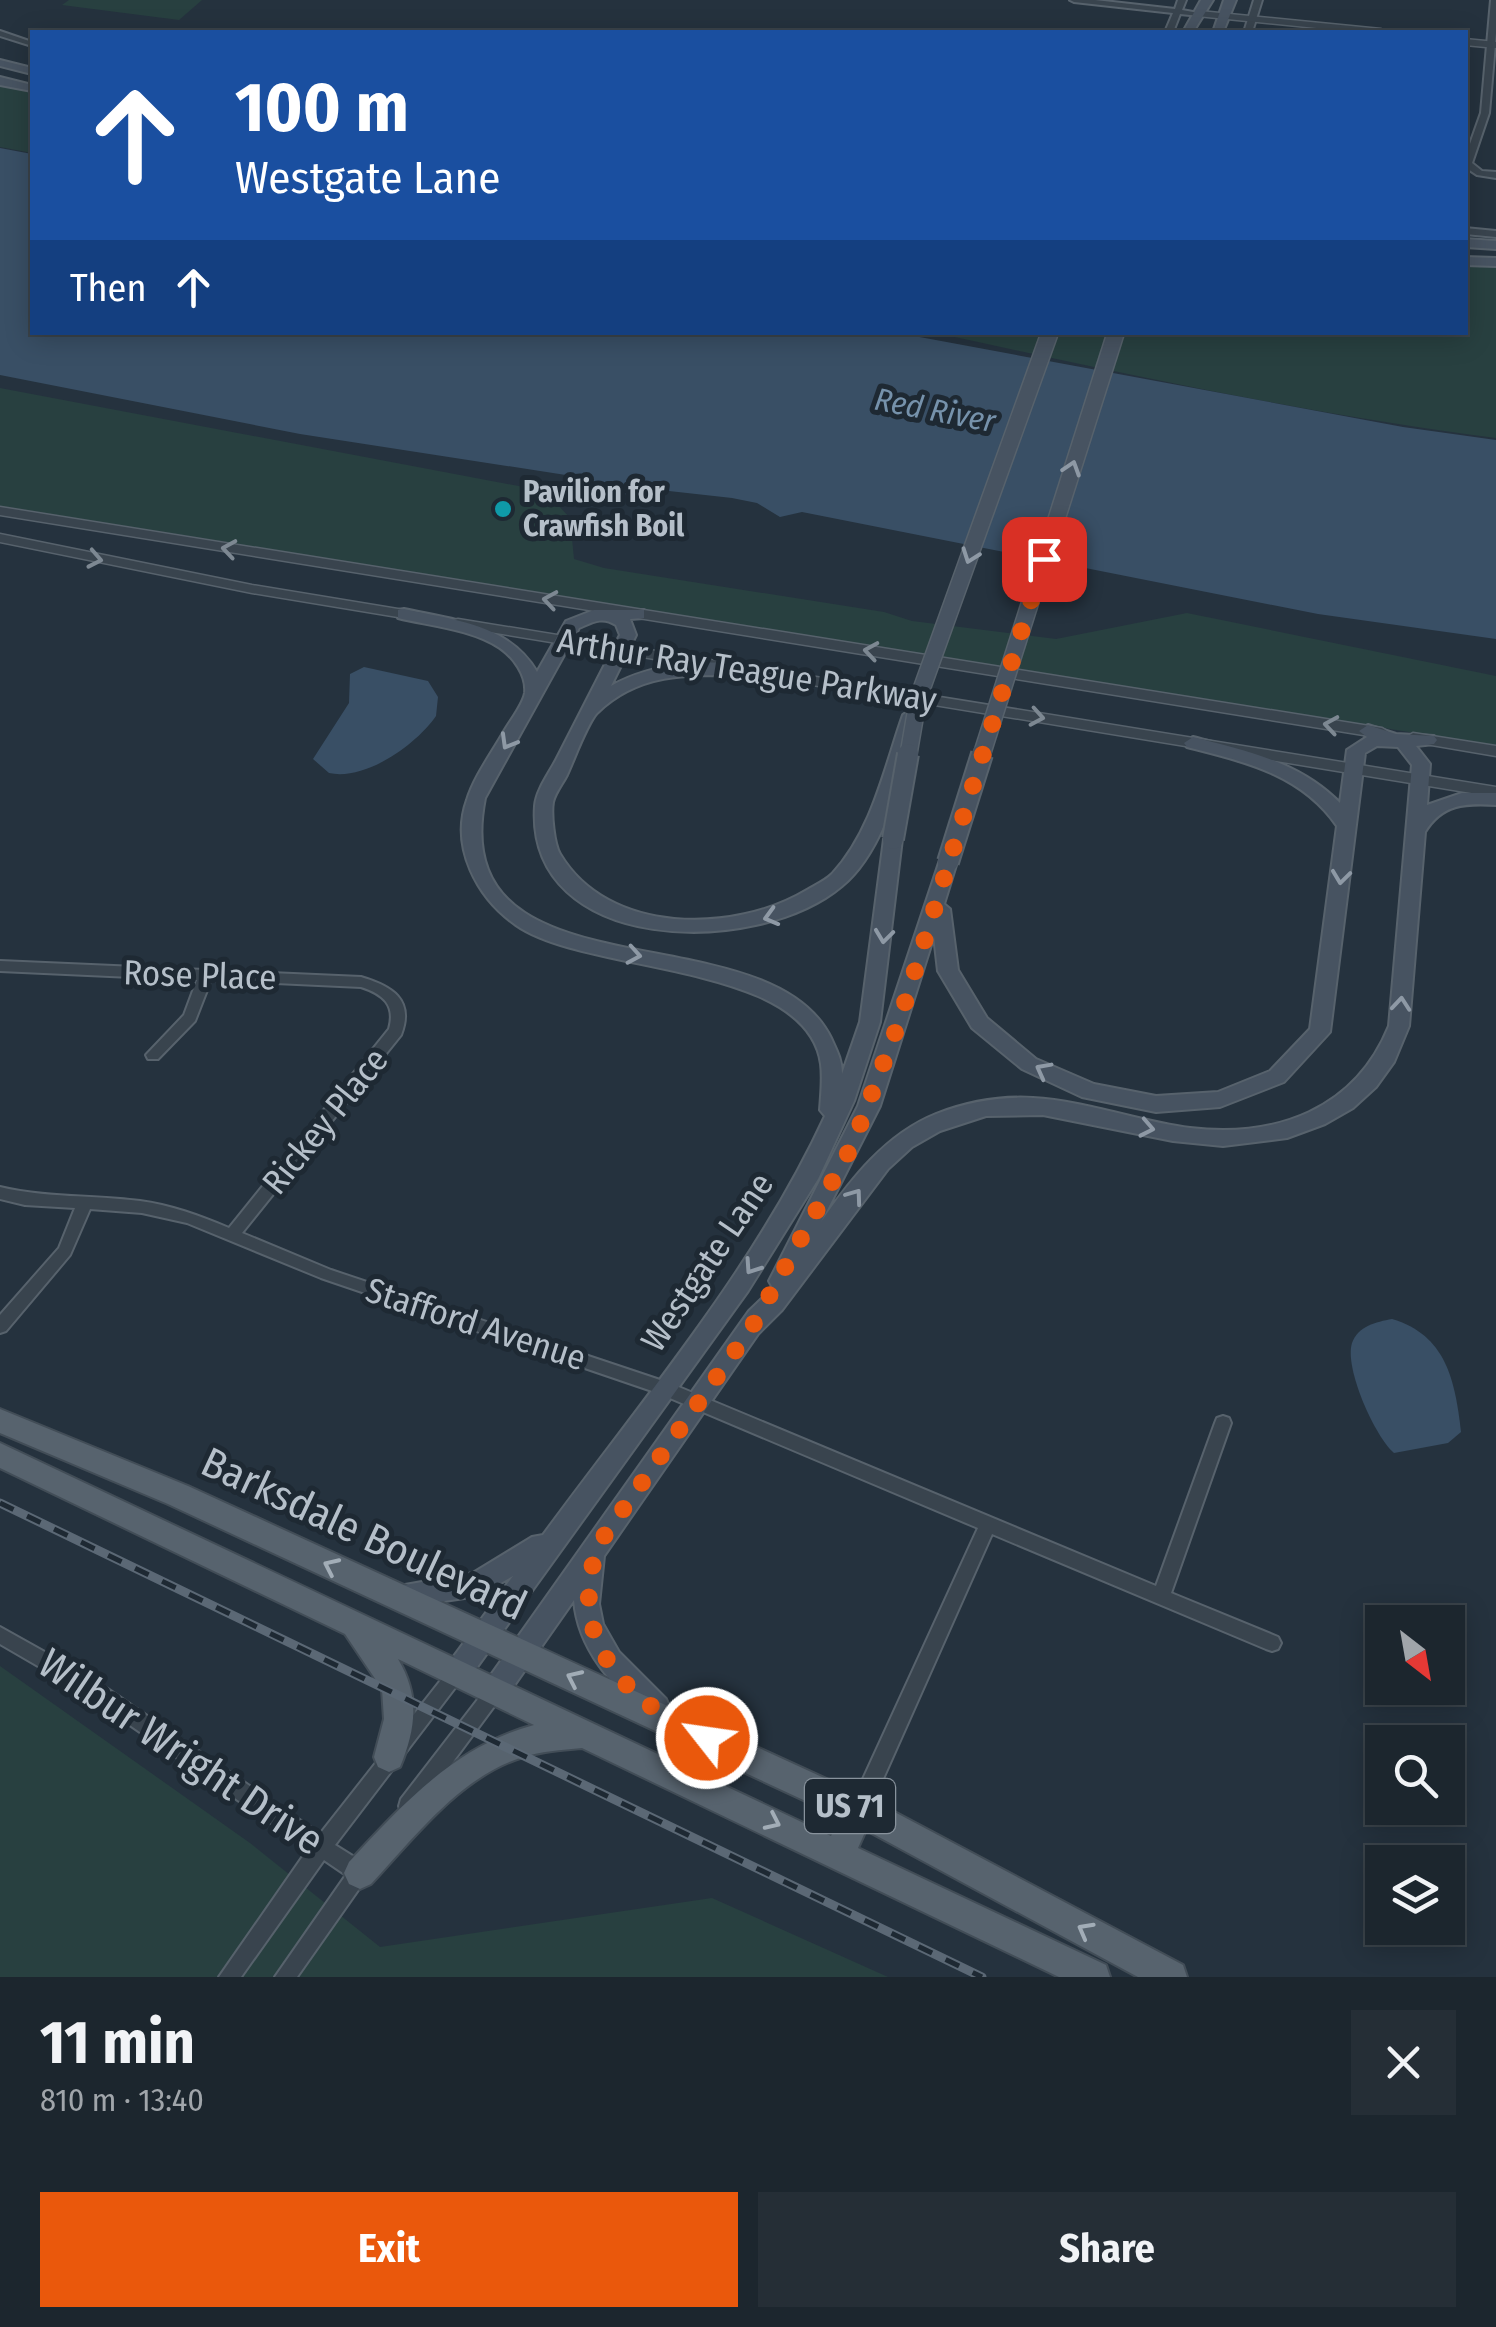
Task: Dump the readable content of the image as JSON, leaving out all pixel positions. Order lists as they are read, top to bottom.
{
  "streets": {
    "main road": ["Westgate Lane", "Barksdale Boulevard", "US 71"],
    "street": [
      "Arthur Ray Teague Parkway",
      "Rose Place",
      "Rickey Place",
      "Stafford Avenue",
      "Wilbur Wright Drive"
    ]
  },
  "crossings": [
    ["Rose Place", "Rickey Place"],
    ["Rickey Place", "Stafford Avenue"],
    ["Westgate Lane", "Stafford Avenue"],
    ["Westgate Lane", "Barksdale Boulevard"],
    ["Westgate Lane", "US 71"]
  ],
  "water": ["Red River"],
  "places": ["Pavilion for Crawfish Boil"],
  "north": "bottom right",
  "page": {
    "turn": ["100 m", "Westgate Lane"],
    "then": "Then",
    "heading": ["11 min", "810 m · 13:40"],
    "buttons": ["Exit", "Share"]
  }
}
